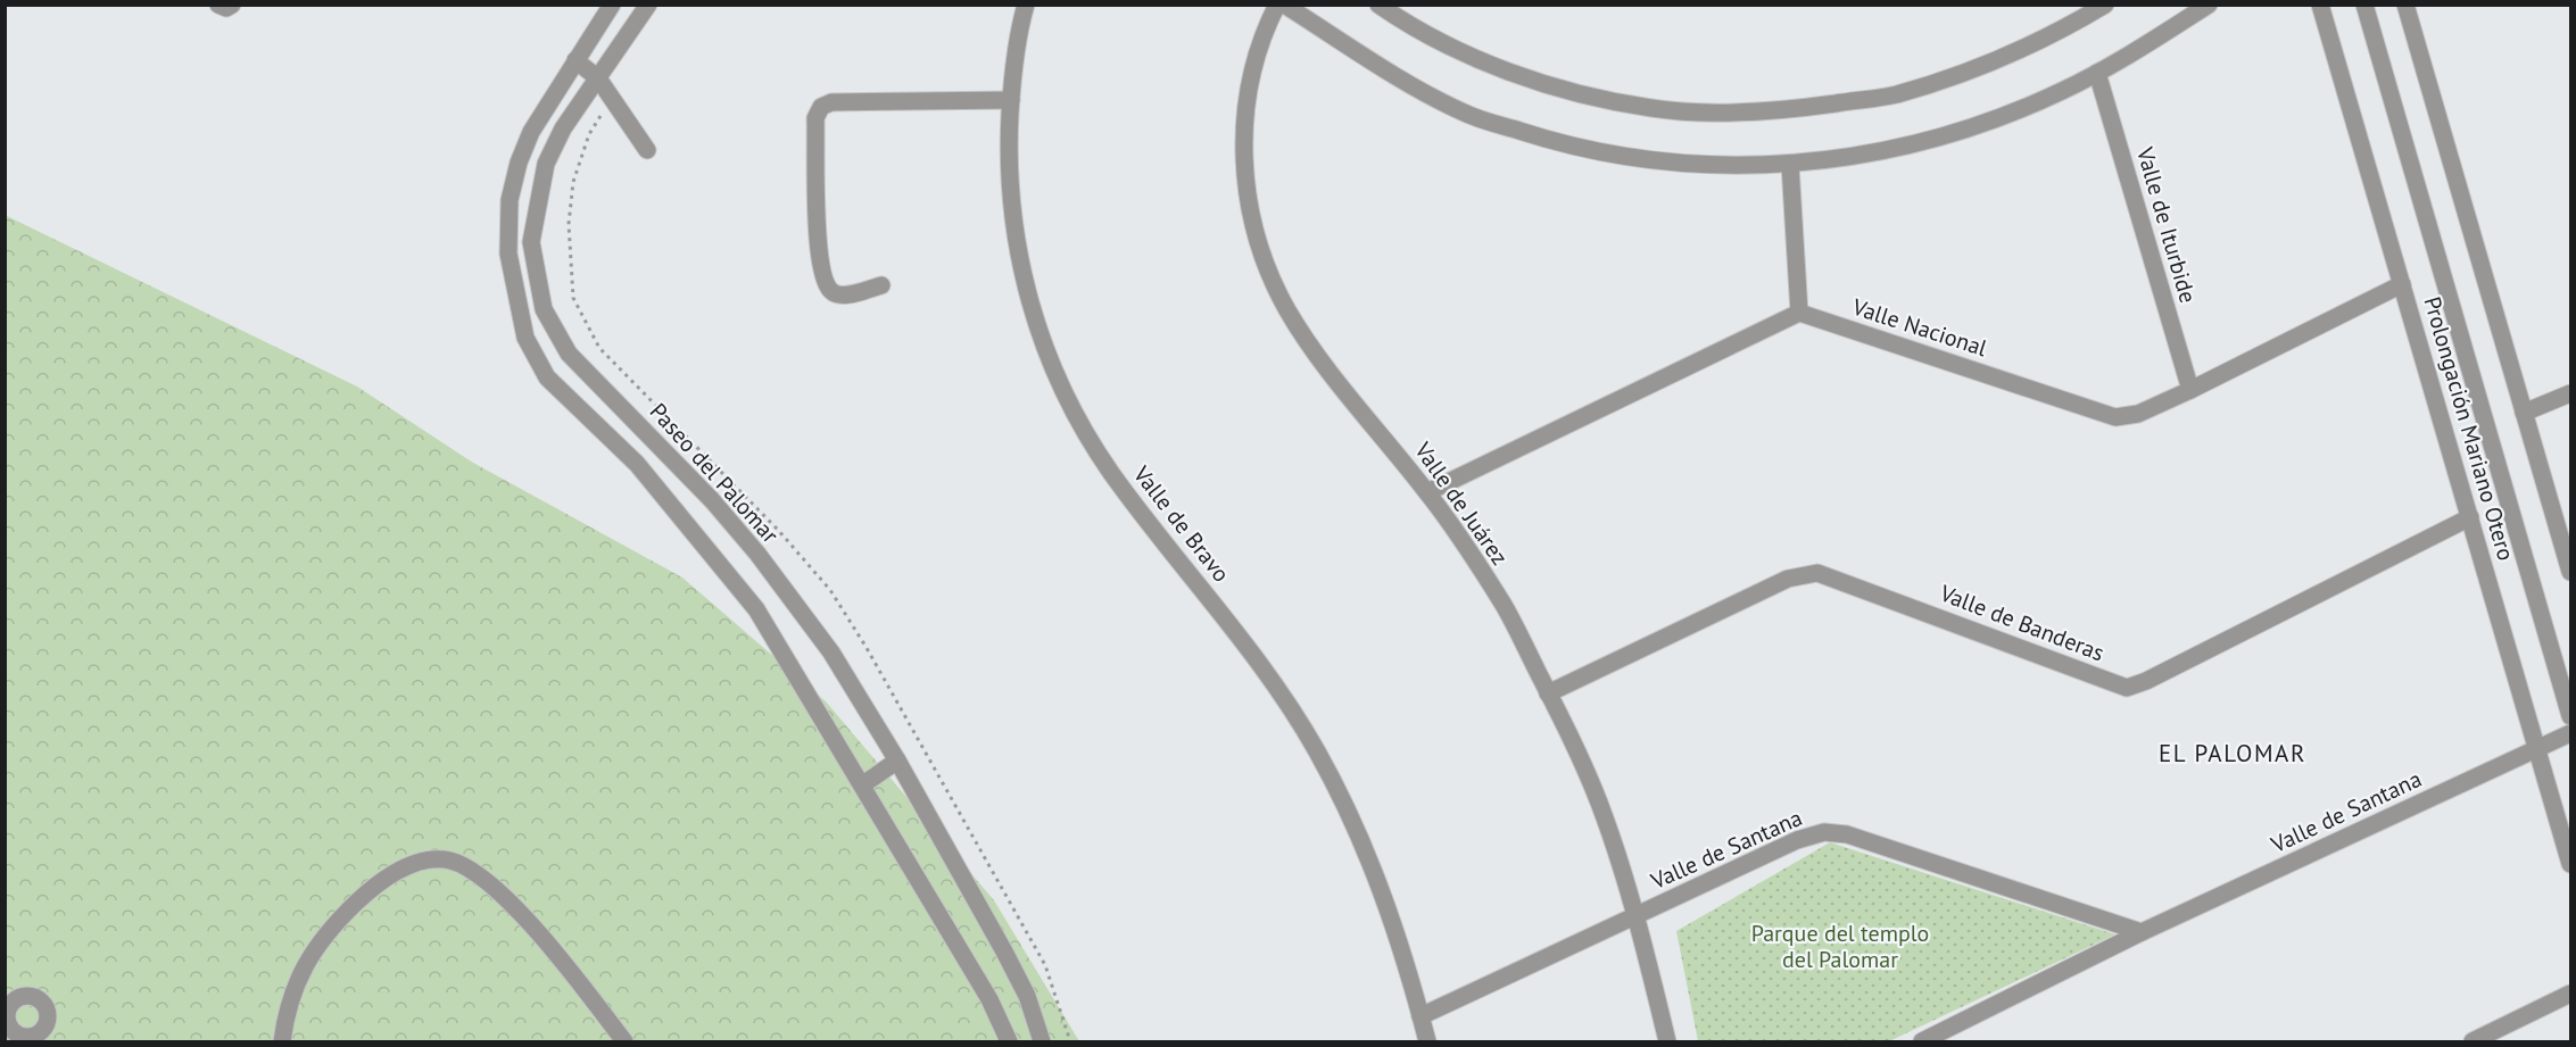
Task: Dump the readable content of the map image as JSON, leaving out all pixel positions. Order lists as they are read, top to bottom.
{
  "streets": {
    "street": [
      "Valle de Iturbide",
      "Valle Nacional",
      "Prolongación Mariano Otero",
      "Paseo del Palomar",
      "Valle de Juárez",
      "Valle de Bravo",
      "Valle de Banderas",
      "Valle de Santana"
    ]
  },
  "crossings": [
    ["Valle de Iturbide", "Valle Nacional"],
    ["Valle Nacional", "Prolongación Mariano Otero"],
    ["Prolongación Mariano Otero", "Valle de Banderas"],
    ["Prolongación Mariano Otero", "Valle de Santana"],
    ["Valle de Juárez", "Valle de Banderas"],
    ["Valle de Juárez", "Valle de Santana"],
    ["Valle de Bravo", "Valle de Santana"]
  ],
  "districts": ["EL PALOMAR"],
  "parks": ["Parque del templo del Palomar"]
}
